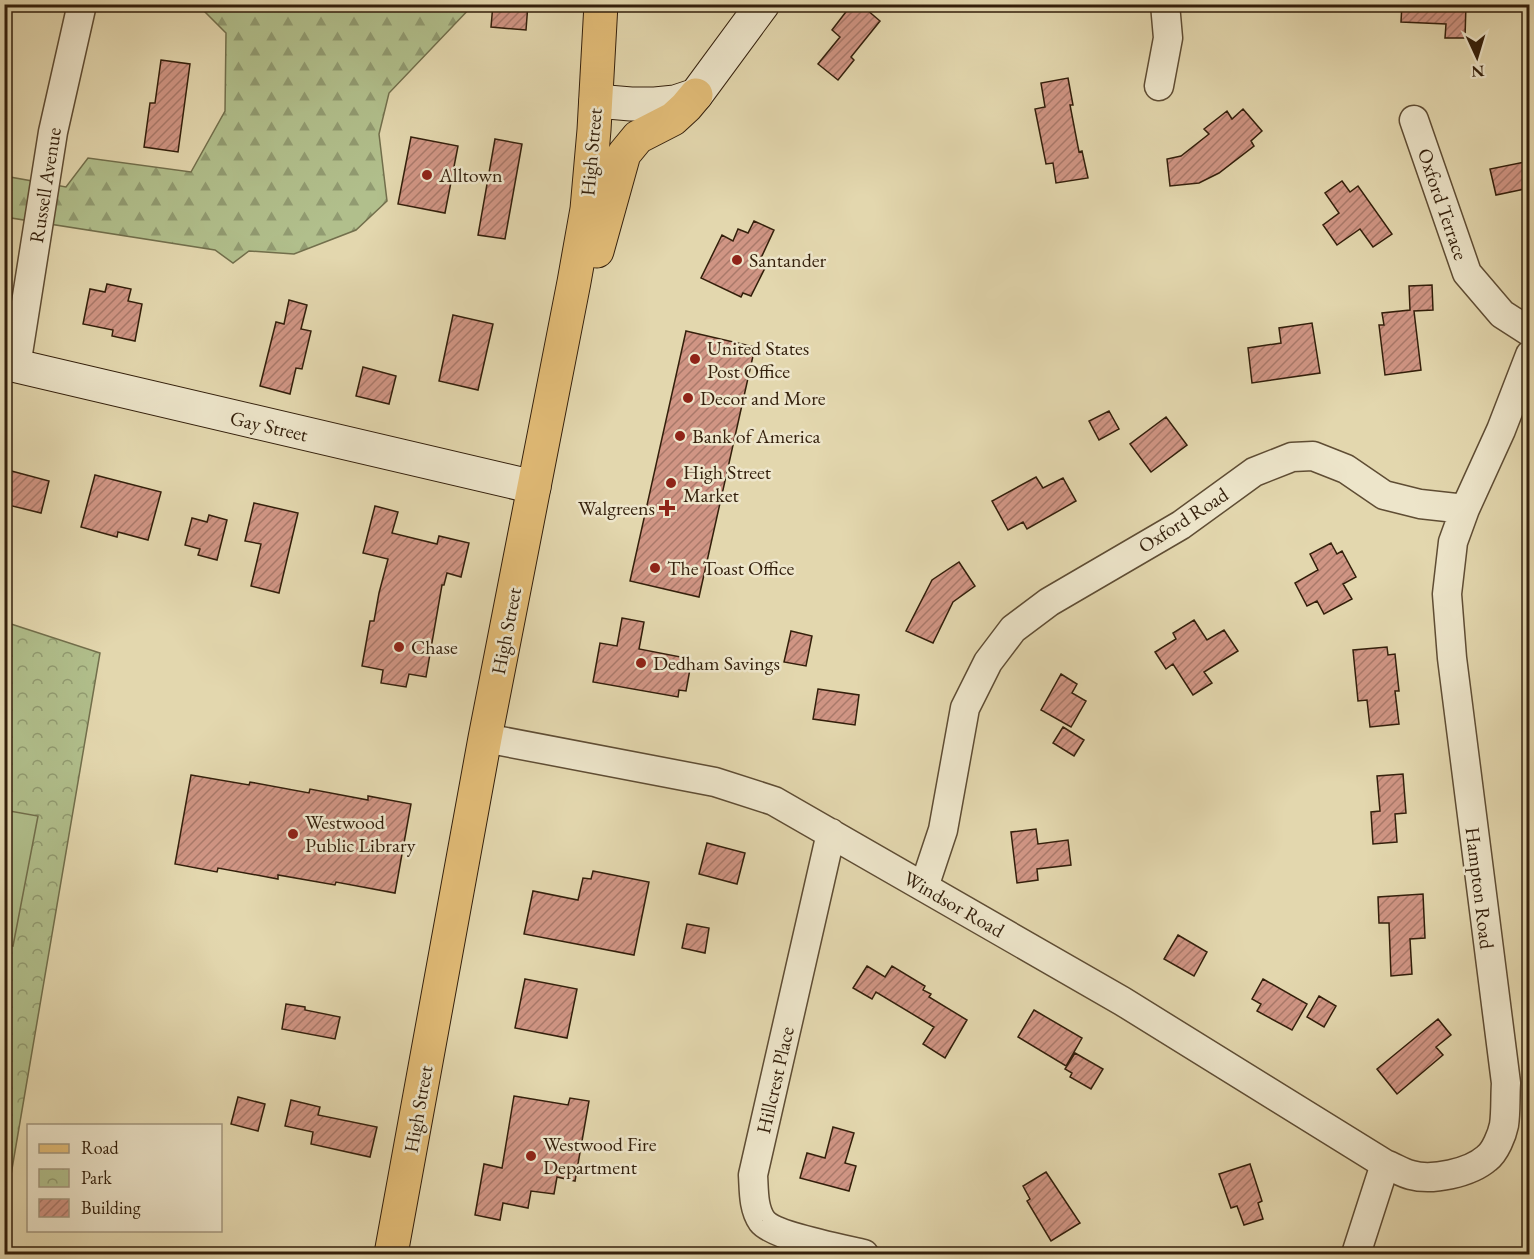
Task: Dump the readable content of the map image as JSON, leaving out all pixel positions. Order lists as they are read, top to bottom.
{
  "streets": {
    "main road": ["High Street"],
    "street": [
      "Russell Avenue",
      "Oxford Terrace",
      "Gay Street",
      "Oxford Road",
      "Hampton Road",
      "Windsor Road",
      "Hillcrest Place"
    ]
  },
  "crossings": [
    ["High Street", "Gay Street"],
    ["High Street", "Windsor Road"],
    ["Russell Avenue", "Gay Street"],
    ["Oxford Road", "Hampton Road"],
    ["Oxford Road", "Windsor Road"],
    ["Hampton Road", "Windsor Road"],
    ["Windsor Road", "Hillcrest Place"]
  ],
  "places": {
    "other": [
      "Alltown",
      "Santander",
      "United States Post Office",
      "Decor and More",
      "Bank of America",
      "High Street Market",
      "The Toast Office",
      "Chase",
      "Dedham Savings",
      "Westwood Public Library",
      "Westwood Fire Department"
    ],
    "health": ["Walgreens"]
  },
  "legend": ["Road", "Park", "Building"],
  "north": "bottom"
}
